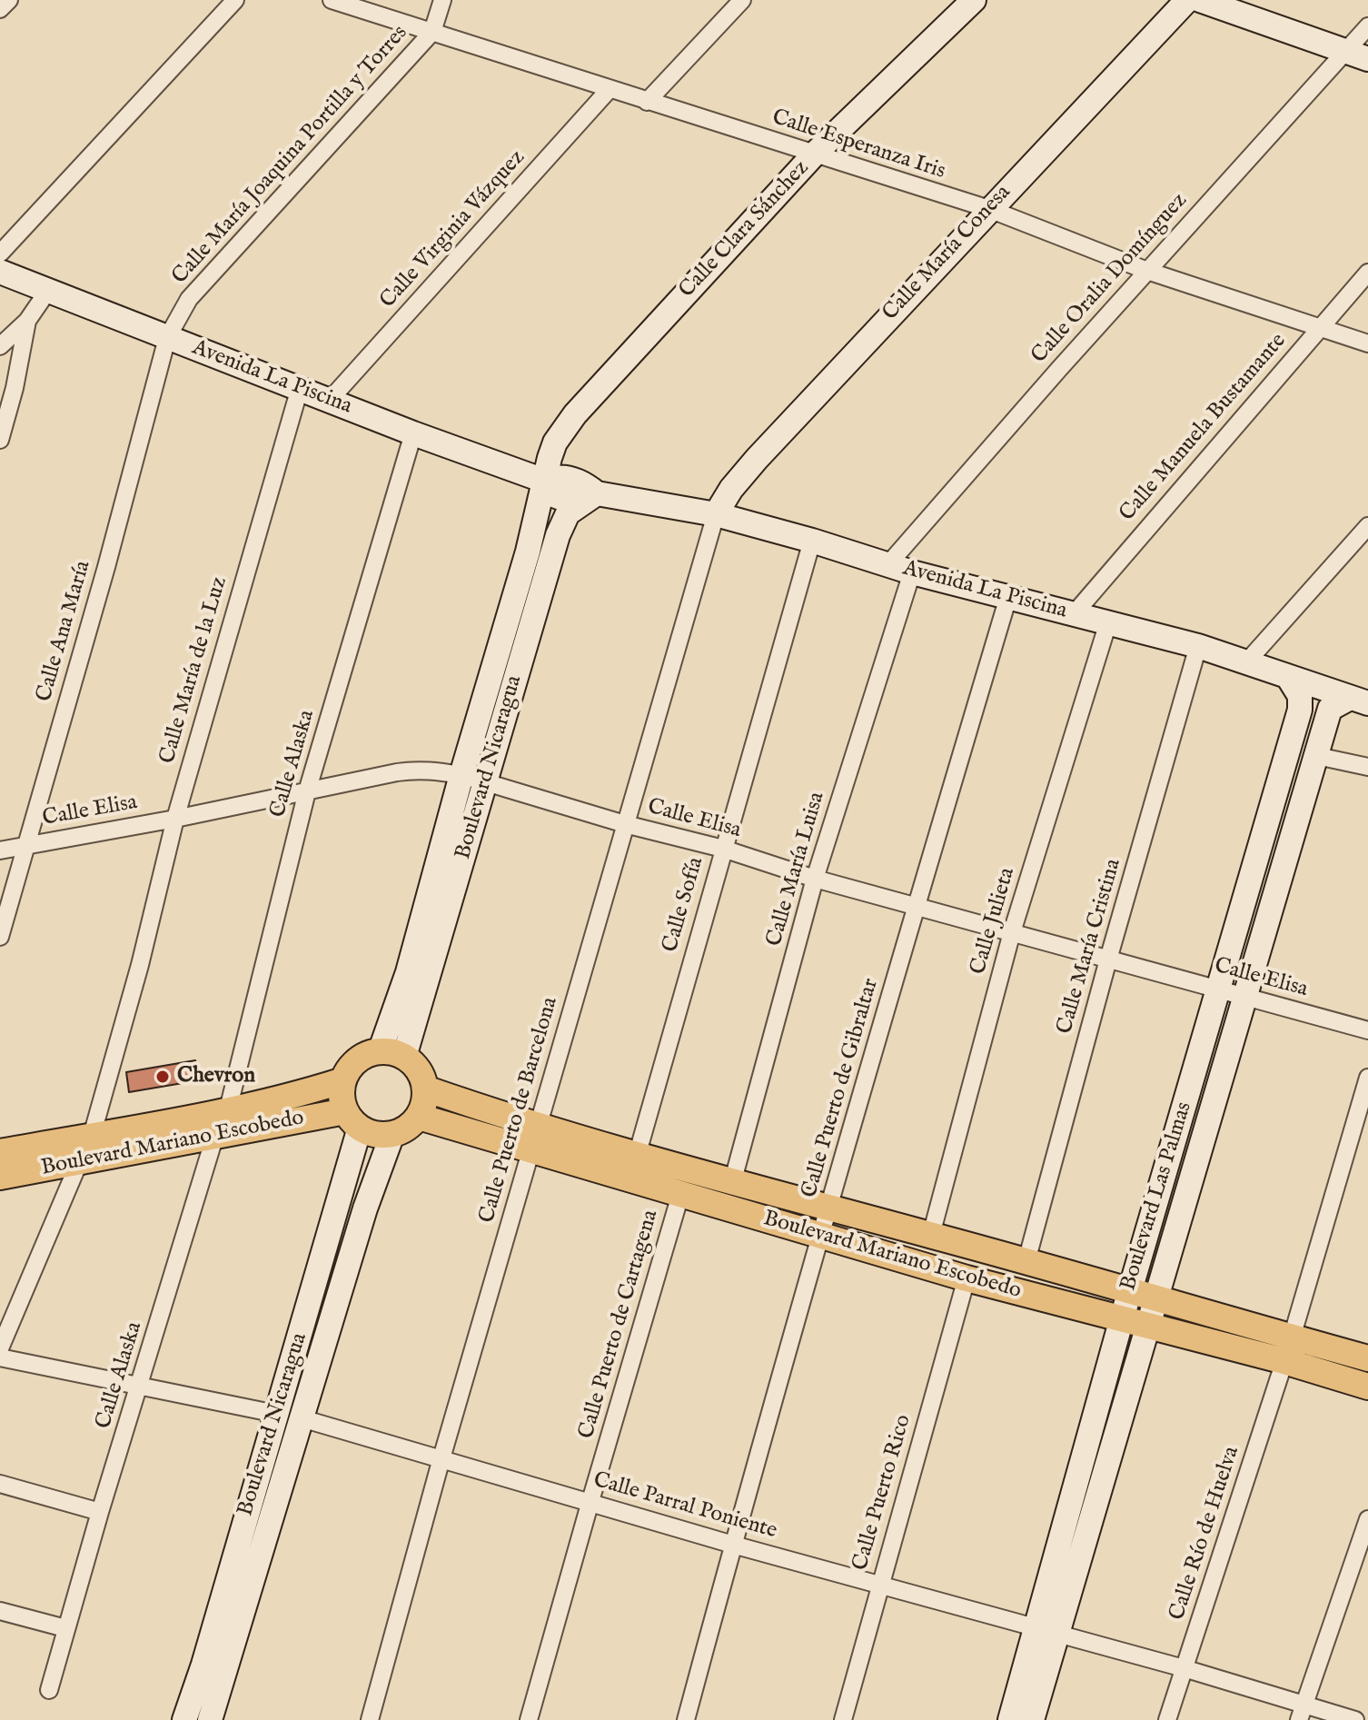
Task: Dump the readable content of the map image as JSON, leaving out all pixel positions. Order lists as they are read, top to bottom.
{
  "streets": {
    "main road": ["Boulevard Mariano Escobedo"],
    "street": [
      "Calle Esperanza Iris",
      "Calle María Joaquina Portilla y Torres",
      "Calle Virginia Vázquez",
      "Calle Clara Sánchez",
      "Calle María Conesa",
      "Calle Oralia Domínguez",
      "Avenida La Piscina",
      "Calle Manuela Bustamante",
      "Calle Ana María",
      "Calle María de la Luz",
      "Calle Alaska",
      "Boulevard Nicaragua",
      "Calle Elisa",
      "Calle María Luisa",
      "Calle Sofía",
      "Calle Julieta",
      "Calle María Cristina",
      "Calle Puerto de Gibraltar",
      "Calle Puerto de Barcelona",
      "Boulevard Las Palmas",
      "Calle Puerto de Cartagena",
      "Calle Puerto Rico",
      "Calle Parral Poniente",
      "Calle Río de Huelva"
    ]
  },
  "crossings": [
    ["Calle Esperanza Iris", "Calle María Joaquina Portilla y Torres"],
    ["Calle Esperanza Iris", "Calle Virginia Vázquez"],
    ["Calle Esperanza Iris", "Calle Clara Sánchez"],
    ["Calle Esperanza Iris", "Calle María Conesa"],
    ["Calle Esperanza Iris", "Calle Oralia Domínguez"],
    ["Calle Esperanza Iris", "Calle Manuela Bustamante"],
    ["Calle María Joaquina Portilla y Torres", "Avenida La Piscina"],
    ["Calle María Joaquina Portilla y Torres", "Calle Ana María"],
    ["Calle Virginia Vázquez", "Avenida La Piscina"],
    ["Calle Clara Sánchez", "Avenida La Piscina"],
    ["Calle Clara Sánchez", "Boulevard Nicaragua"],
    ["Calle María Conesa", "Avenida La Piscina"],
    ["Calle María Conesa", "Calle Puerto de Barcelona"],
    ["Calle Oralia Domínguez", "Avenida La Piscina"],
    ["Avenida La Piscina", "Calle Manuela Bustamante"],
    ["Avenida La Piscina", "Calle Ana María"],
    ["Avenida La Piscina", "Calle María de la Luz"],
    ["Avenida La Piscina", "Calle Alaska"],
    ["Avenida La Piscina", "Boulevard Nicaragua"],
    ["Avenida La Piscina", "Calle María Luisa"],
    ["Avenida La Piscina", "Calle Sofía"],
    ["Avenida La Piscina", "Calle Julieta"],
    ["Avenida La Piscina", "Calle María Cristina"],
    ["Avenida La Piscina", "Calle Puerto de Gibraltar"],
    ["Avenida La Piscina", "Calle Puerto de Barcelona"],
    ["Avenida La Piscina", "Boulevard Las Palmas"],
    ["Calle Ana María", "Calle Elisa"],
    ["Calle María de la Luz", "Calle Elisa"],
    ["Calle María de la Luz", "Boulevard Mariano Escobedo"],
    ["Calle Alaska", "Calle Elisa"],
    ["Calle Alaska", "Boulevard Mariano Escobedo"],
    ["Boulevard Nicaragua", "Calle Elisa"],
    ["Boulevard Nicaragua", "Boulevard Mariano Escobedo"],
    ["Boulevard Nicaragua", "Calle Parral Poniente"],
    ["Calle Elisa", "Calle María Luisa"],
    ["Calle Elisa", "Calle Sofía"],
    ["Calle Elisa", "Calle Julieta"],
    ["Calle Elisa", "Calle María Cristina"],
    ["Calle Elisa", "Calle Puerto de Gibraltar"],
    ["Calle Elisa", "Calle Puerto de Barcelona"],
    ["Calle Elisa", "Boulevard Las Palmas"],
    ["Calle María Luisa", "Boulevard Mariano Escobedo"],
    ["Calle Sofía", "Boulevard Mariano Escobedo"],
    ["Calle Julieta", "Boulevard Mariano Escobedo"],
    ["Calle María Cristina", "Boulevard Mariano Escobedo"],
    ["Calle Puerto de Gibraltar", "Boulevard Mariano Escobedo"],
    ["Calle Puerto de Gibraltar", "Calle Parral Poniente"],
    ["Calle Puerto de Barcelona", "Boulevard Mariano Escobedo"],
    ["Calle Puerto de Barcelona", "Calle Parral Poniente"],
    ["Boulevard Mariano Escobedo", "Boulevard Las Palmas"],
    ["Boulevard Mariano Escobedo", "Calle Puerto de Cartagena"],
    ["Boulevard Mariano Escobedo", "Calle Puerto Rico"],
    ["Boulevard Mariano Escobedo", "Calle Río de Huelva"],
    ["Boulevard Las Palmas", "Calle Parral Poniente"],
    ["Calle Puerto de Cartagena", "Calle Parral Poniente"],
    ["Calle Puerto Rico", "Calle Parral Poniente"],
    ["Calle Parral Poniente", "Calle Río de Huelva"]
  ],
  "places": ["Chevron"]
}
